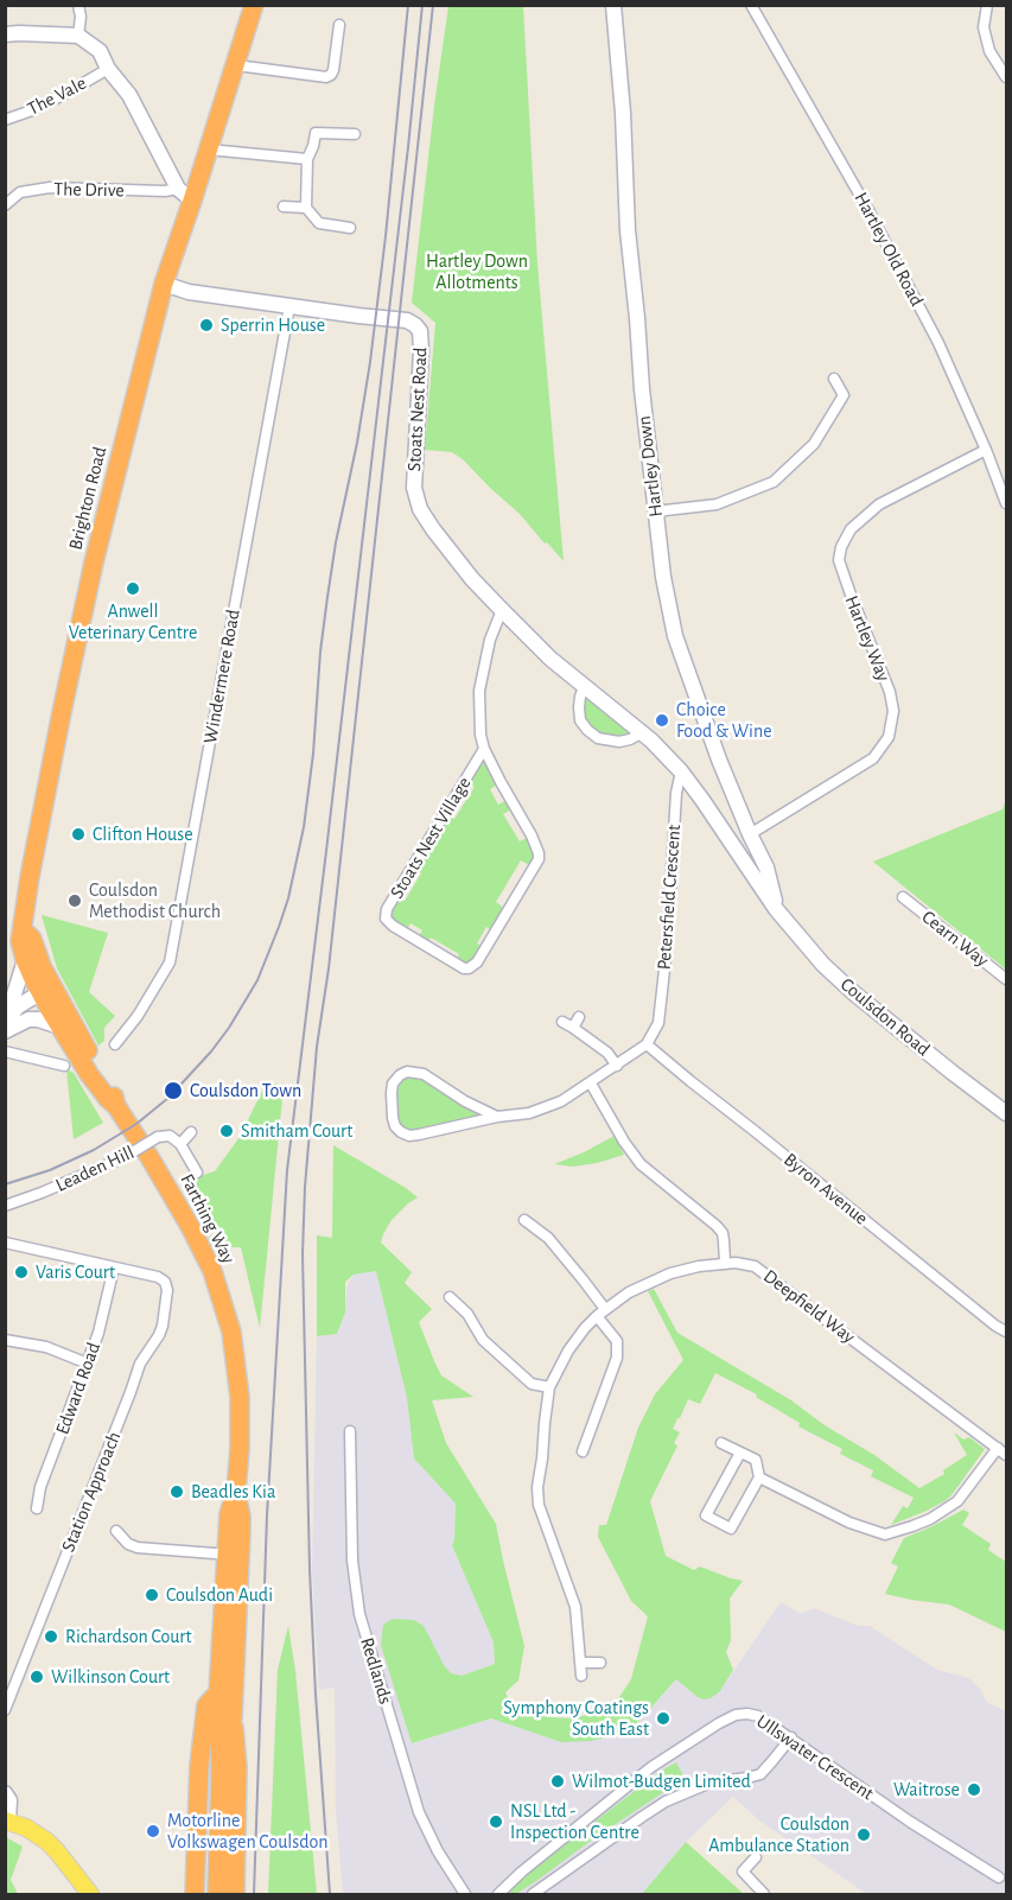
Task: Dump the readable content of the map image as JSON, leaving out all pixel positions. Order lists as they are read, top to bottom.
{
  "streets": {
    "highway": ["Brighton Road", "Farthing Way"],
    "main road": ["Stoats Nest Road", "Hartley Down", "Coulsdon Road"],
    "street": [
      "The Vale",
      "The Drive",
      "Hartley Old Road",
      "Hartley Way",
      "Windermere Road",
      "Stoats Nest Village",
      "Petersfield Crescent",
      "Cearn Way",
      "Leaden Hill",
      "Byron Avenue",
      "Deepfield Way",
      "Edward Road",
      "Station Approach",
      "Redlands",
      "Ullswater Crescent"
    ]
  },
  "crossings": [
    ["Hartley Old Road", "Hartley Way"],
    ["Stoats Nest Road", "Hartley Down"],
    ["Stoats Nest Road", "Brighton Road"],
    ["Stoats Nest Road", "Windermere Road"],
    ["Stoats Nest Road", "Stoats Nest Village"],
    ["Stoats Nest Road", "Petersfield Crescent"],
    ["Stoats Nest Road", "Coulsdon Road"],
    ["Hartley Down", "Hartley Way"],
    ["Hartley Down", "Coulsdon Road"],
    ["Brighton Road", "Farthing Way"],
    ["Petersfield Crescent", "Byron Avenue"],
    ["Edward Road", "Station Approach"]
  ],
  "parks": ["Hartley Down Allotments"],
  "places": [
    "Sperrin House",
    "Anwell Veterinary Centre",
    "Choice Food & Wine",
    "Clifton House",
    "Coulsdon Methodist Church",
    "Coulsdon Town",
    "Smitham Court",
    "Varis Court",
    "Beadles Kia",
    "Coulsdon Audi",
    "Richardson Court",
    "Wilkinson Court",
    "Symphony Coatings South East",
    "Wilmot-Budgen Limited",
    "Waitrose",
    "NSL Ltd - Inspection Centre",
    "Motorline Volkswagen Coulsdon",
    "Coulsdon Ambulance Station"
  ]
}
